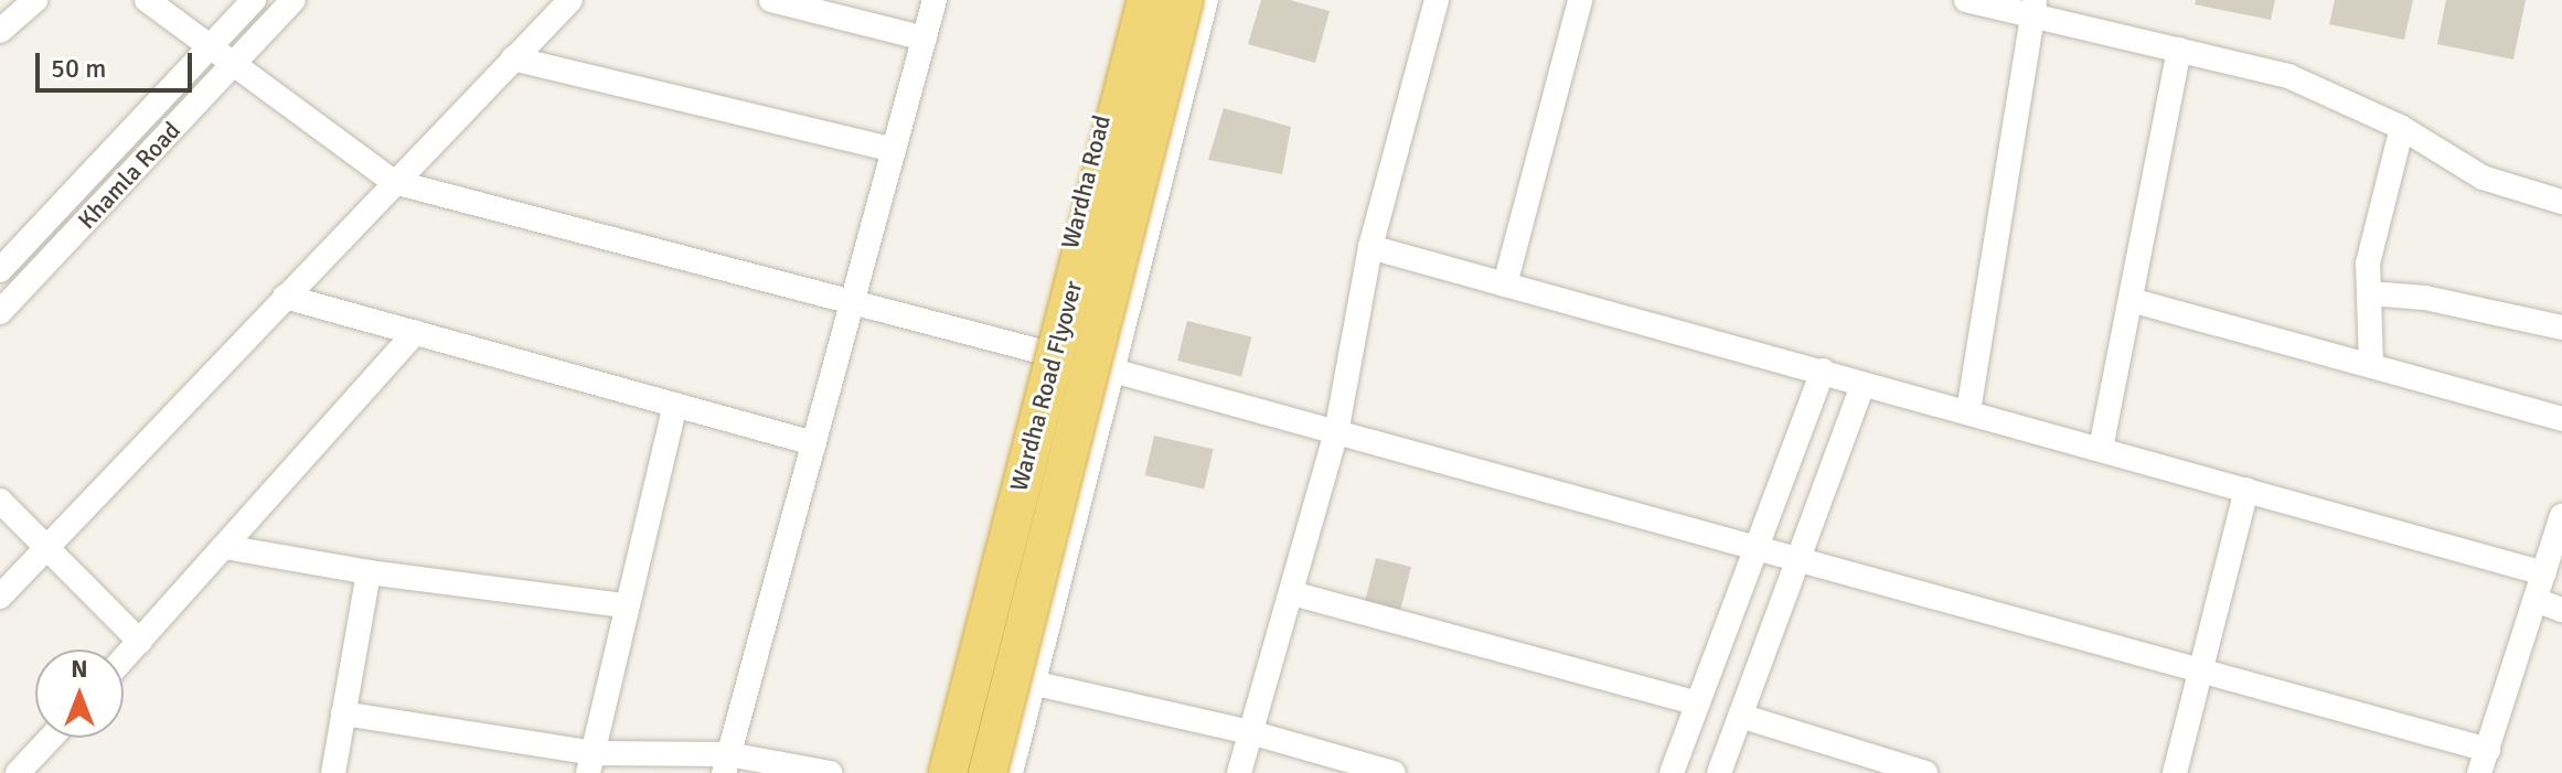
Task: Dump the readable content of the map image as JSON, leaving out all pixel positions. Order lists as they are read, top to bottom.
{
  "streets": {
    "highway": ["Wardha Road Flyover"],
    "street": ["Khamla Road", "Wardha Road"]
  },
  "scale_bar": "50 m",
  "north": "top"
}
